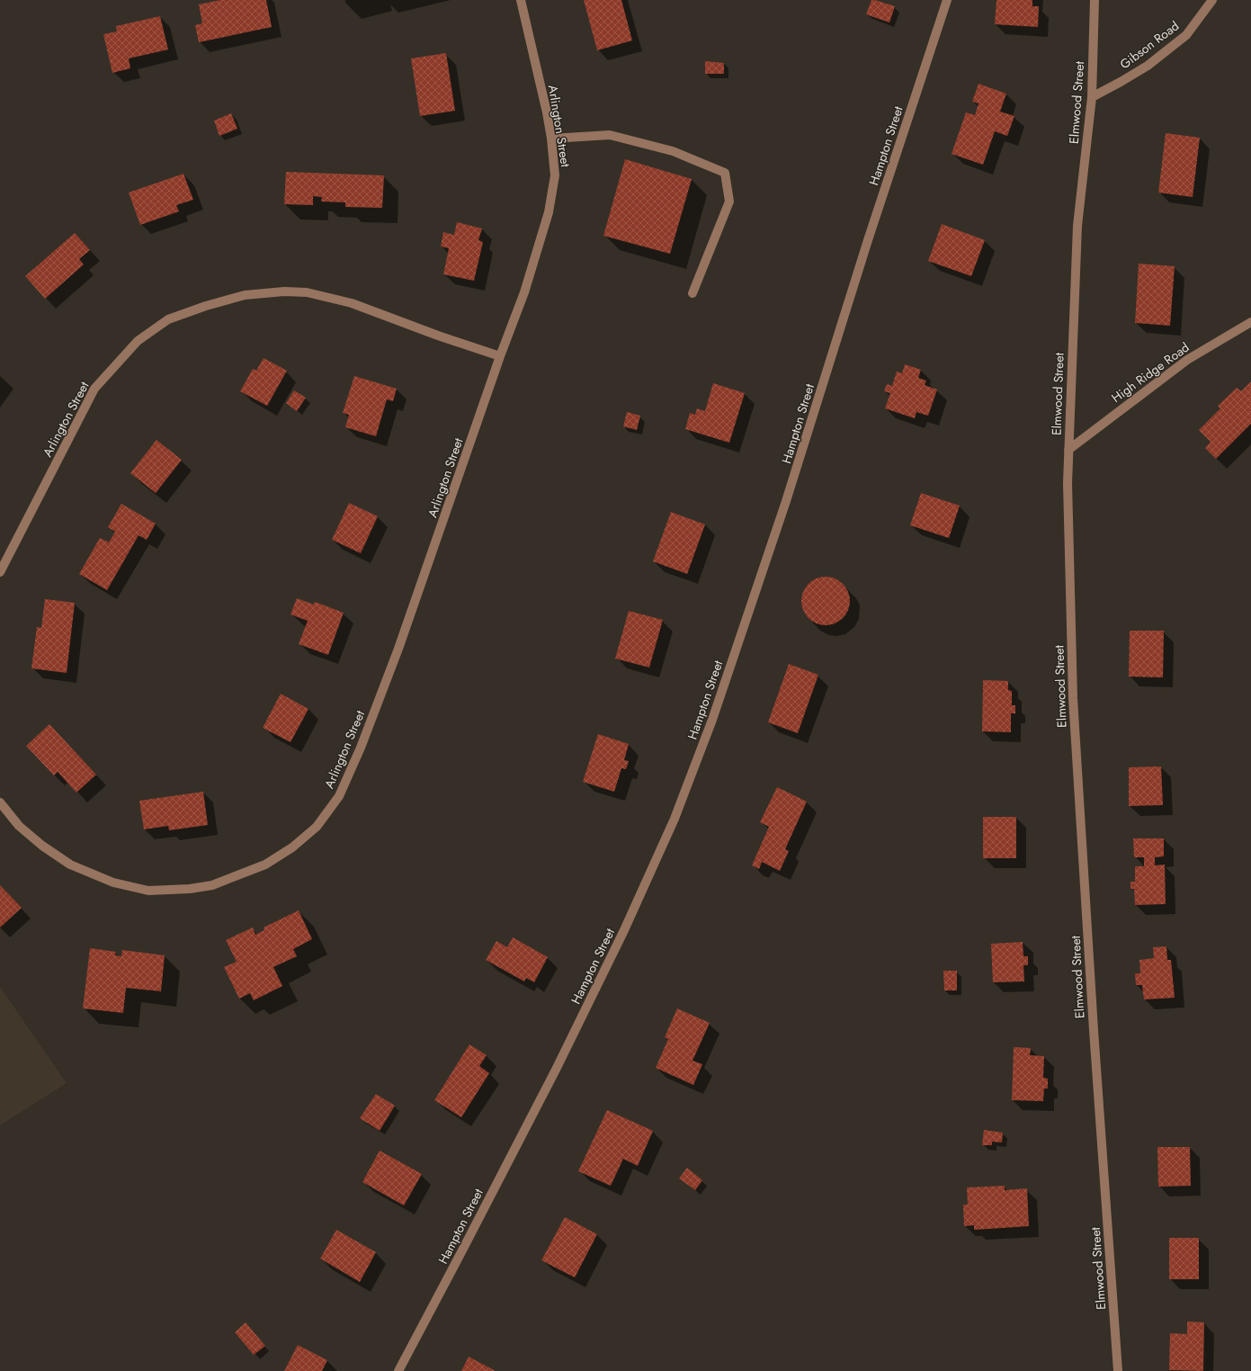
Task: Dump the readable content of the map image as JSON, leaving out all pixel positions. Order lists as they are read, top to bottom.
{
  "streets": {
    "street": [
      "Gibson Road",
      "Elmwood Street",
      "Arlington Street",
      "Hampton Street",
      "High Ridge Road"
    ]
  },
  "crossings": [
    ["Gibson Road", "Elmwood Street"],
    ["Elmwood Street", "High Ridge Road"]
  ]
}
